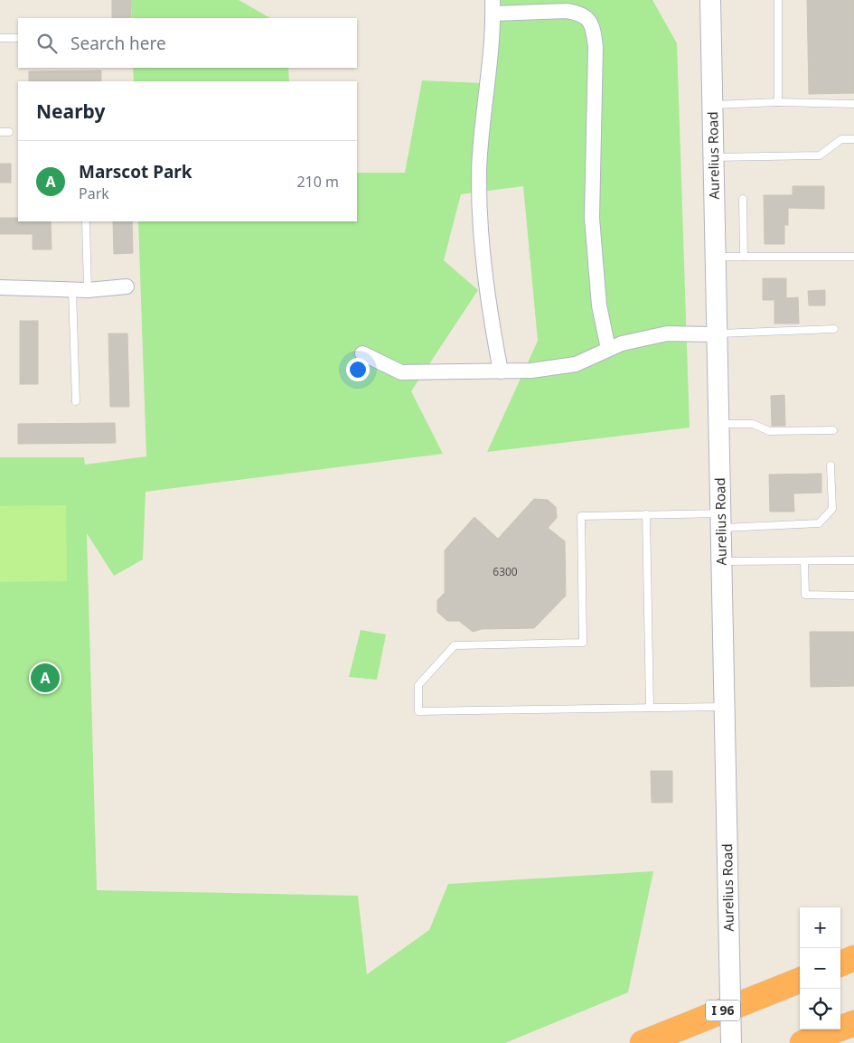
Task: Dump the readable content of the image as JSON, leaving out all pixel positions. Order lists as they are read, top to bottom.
{
  "streets": {
    "highway": ["I 96"],
    "street": ["Aurelius Road"]
  },
  "house_numbers": ["6300"],
  "page": {
    "search": "Search here",
    "heading": "Nearby",
    "list": [
      {
        "mark": "A",
        "name": "Marscot Park",
        "note": "Park",
        "value": "210 m"
      }
    ],
    "pins": "A",
    "map_buttons": ["+", "−"]
  }
}
